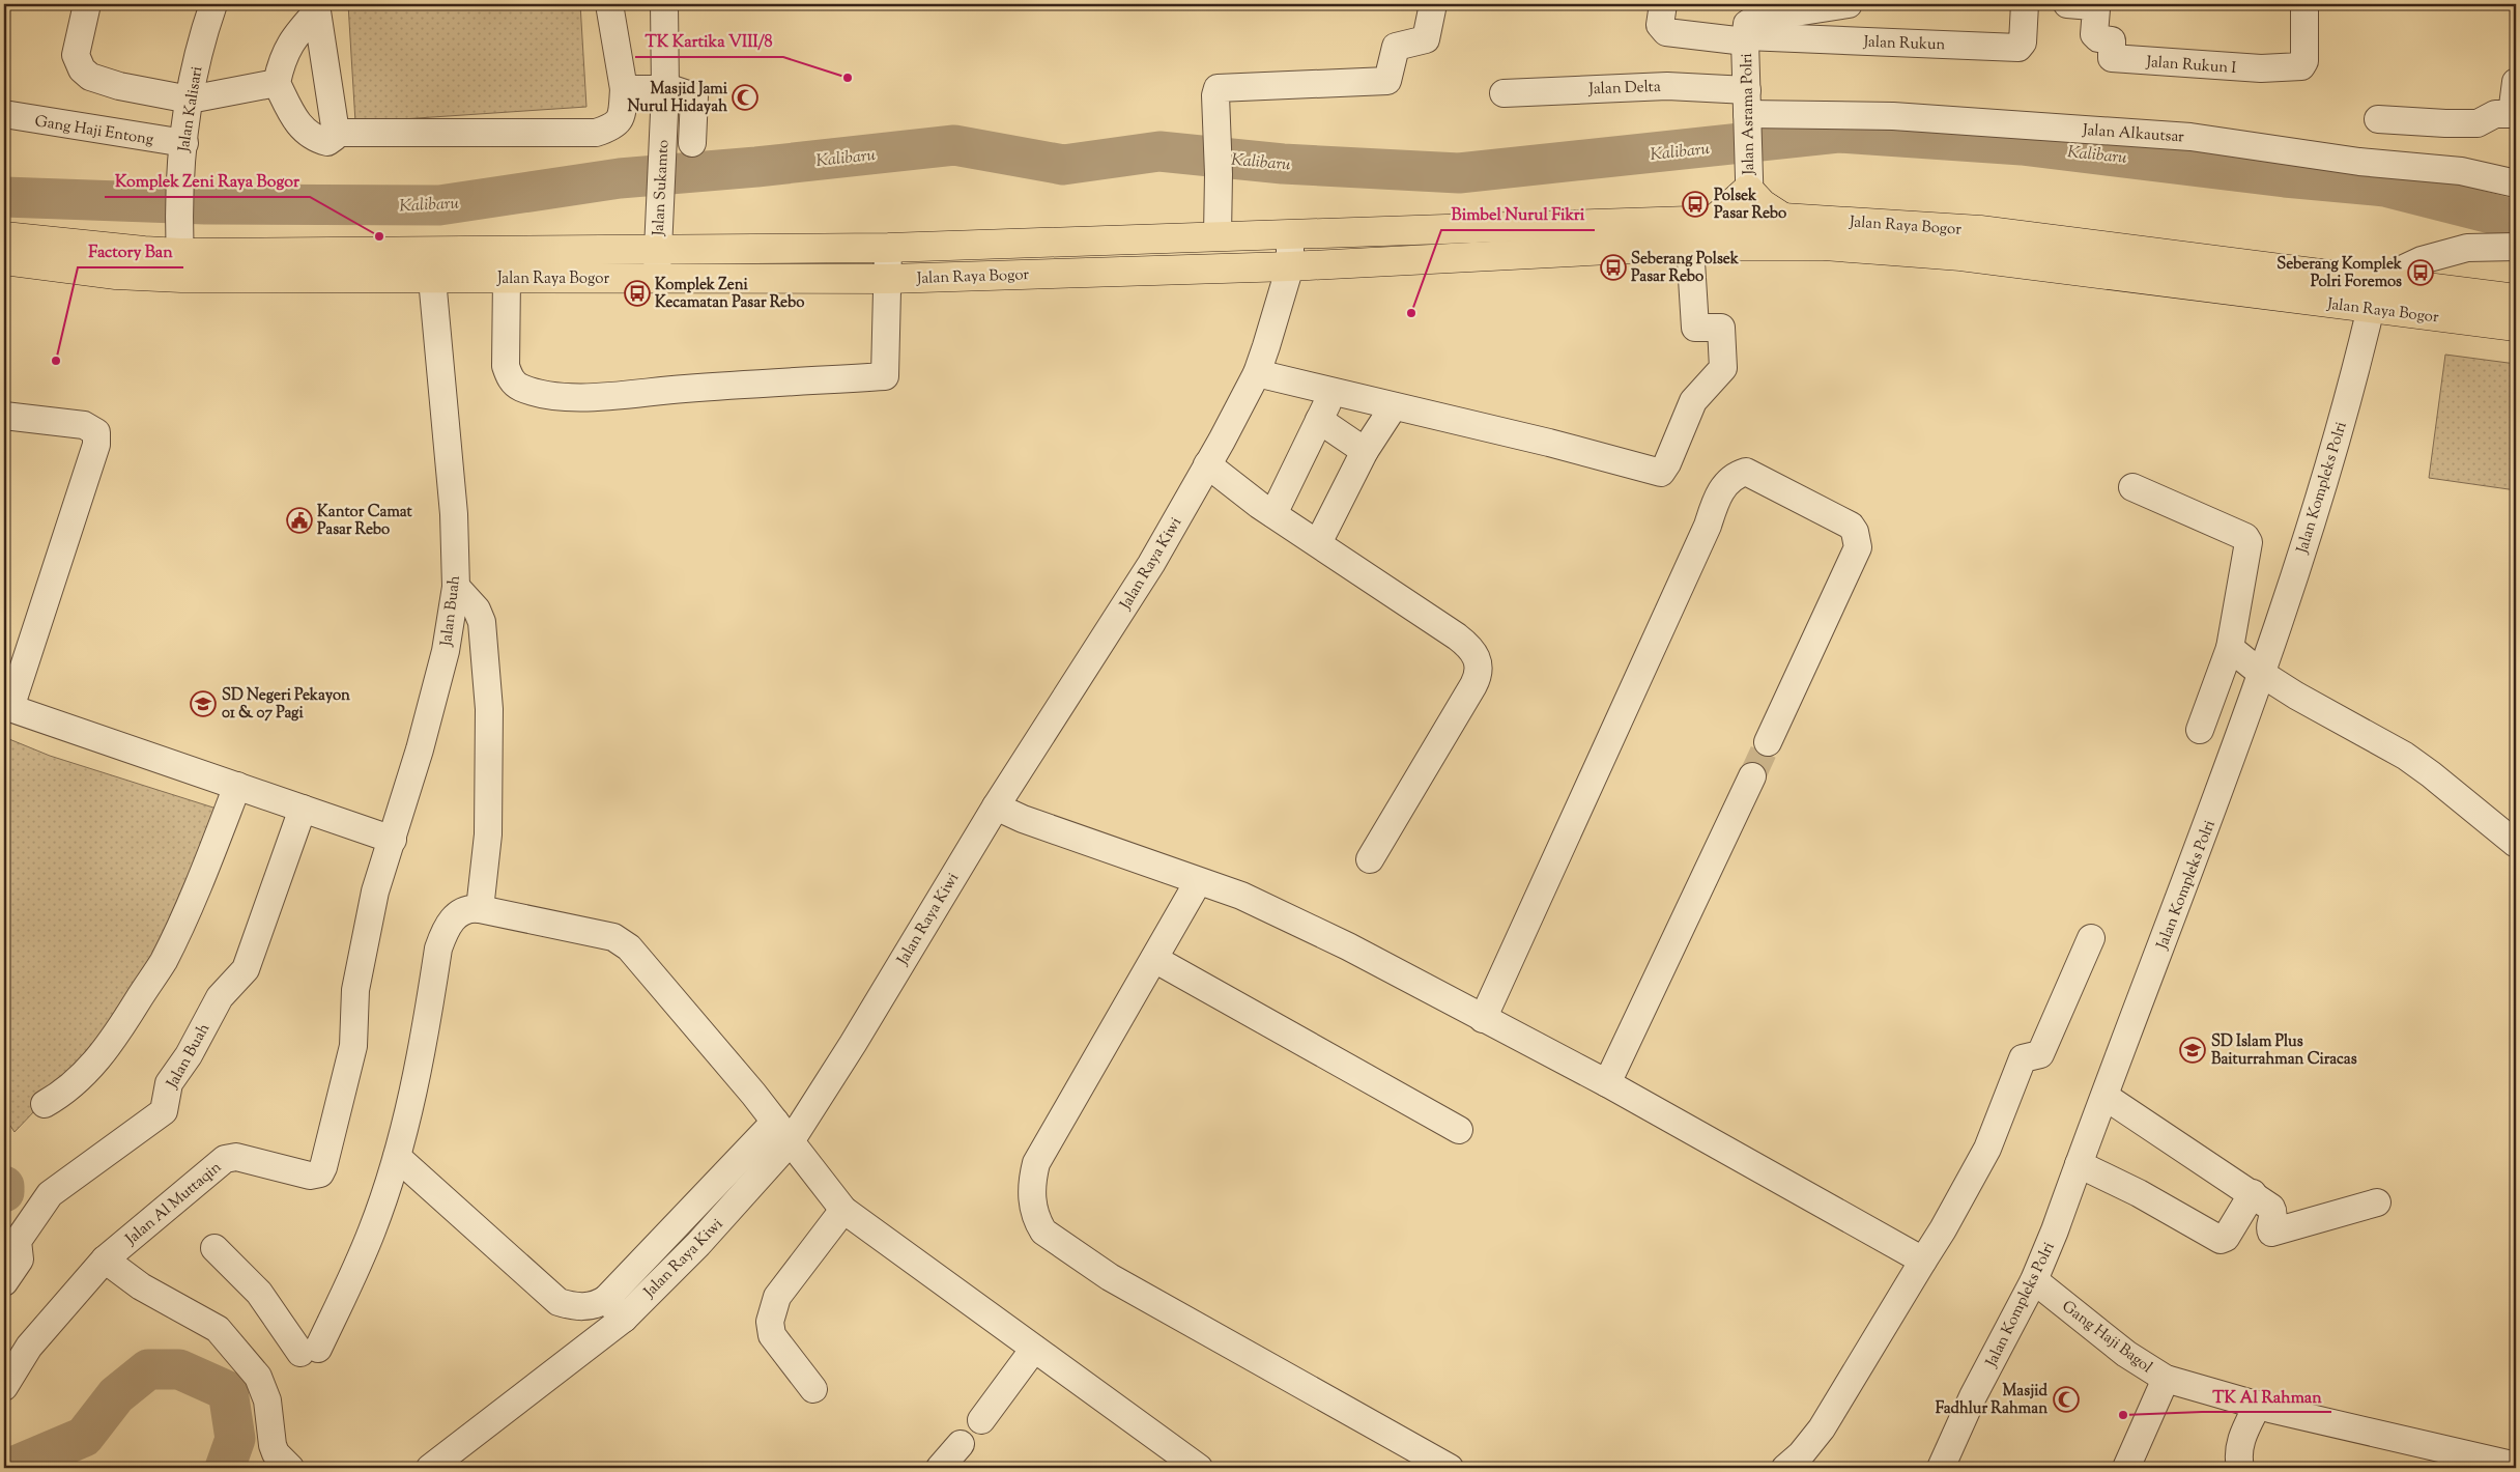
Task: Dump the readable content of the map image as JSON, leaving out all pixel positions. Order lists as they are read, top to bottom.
{
  "streets": {
    "highway": ["Jalan Raya Bogor"],
    "street": [
      "Jalan Rukun",
      "Jalan Rukun I",
      "Jalan Delta",
      "Jalan Kalisari",
      "Jalan Asrama Polri",
      "Gang Haji Entong",
      "Jalan Alkautsar",
      "Jalan Sukamto",
      "Jalan Kompleks Polri",
      "Jalan Raya Kiwi",
      "Jalan Buah",
      "Jalan Al Muttaqin",
      "Gang Haji Bagol"
    ]
  },
  "crossings": [
    ["Jalan Rukun", "Jalan Asrama Polri"],
    ["Jalan Delta", "Jalan Asrama Polri"],
    ["Jalan Delta", "Jalan Alkautsar"],
    ["Jalan Kalisari", "Gang Haji Entong"],
    ["Jalan Kalisari", "Jalan Raya Bogor"],
    ["Jalan Asrama Polri", "Jalan Alkautsar"],
    ["Jalan Asrama Polri", "Jalan Raya Bogor"],
    ["Jalan Sukamto", "Jalan Raya Bogor"],
    ["Jalan Raya Bogor", "Jalan Kompleks Polri"],
    ["Jalan Raya Bogor", "Jalan Raya Kiwi"],
    ["Jalan Raya Bogor", "Jalan Buah"],
    ["Jalan Kompleks Polri", "Gang Haji Bagol"],
    ["Jalan Buah", "Jalan Al Muttaqin"]
  ],
  "water": ["Kalibaru"],
  "places": {
    "other": [
      "TK Kartika VIII/8",
      "Komplek Zeni Raya Bogor",
      "Bimbel Nurul Fikri",
      "Factory Ban",
      "TK Al Rahman"
    ],
    "mosque": ["Masjid Jami Nurul Hidayah", "Masjid Fadhlur Rahman"],
    "bus stop": [
      "Polsek Pasar Rebo",
      "Seberang Polsek Pasar Rebo",
      "Seberang Komplek Polri Foremos",
      "Komplek Zeni Kecamatan Pasar Rebo"
    ],
    "public building": ["Kantor Camat Pasar Rebo"],
    "school or university": ["SD Negeri Pekayon 01 & 07 Pagi", "SD Islam Plus Baiturrahman Ciracas"]
  }
}
